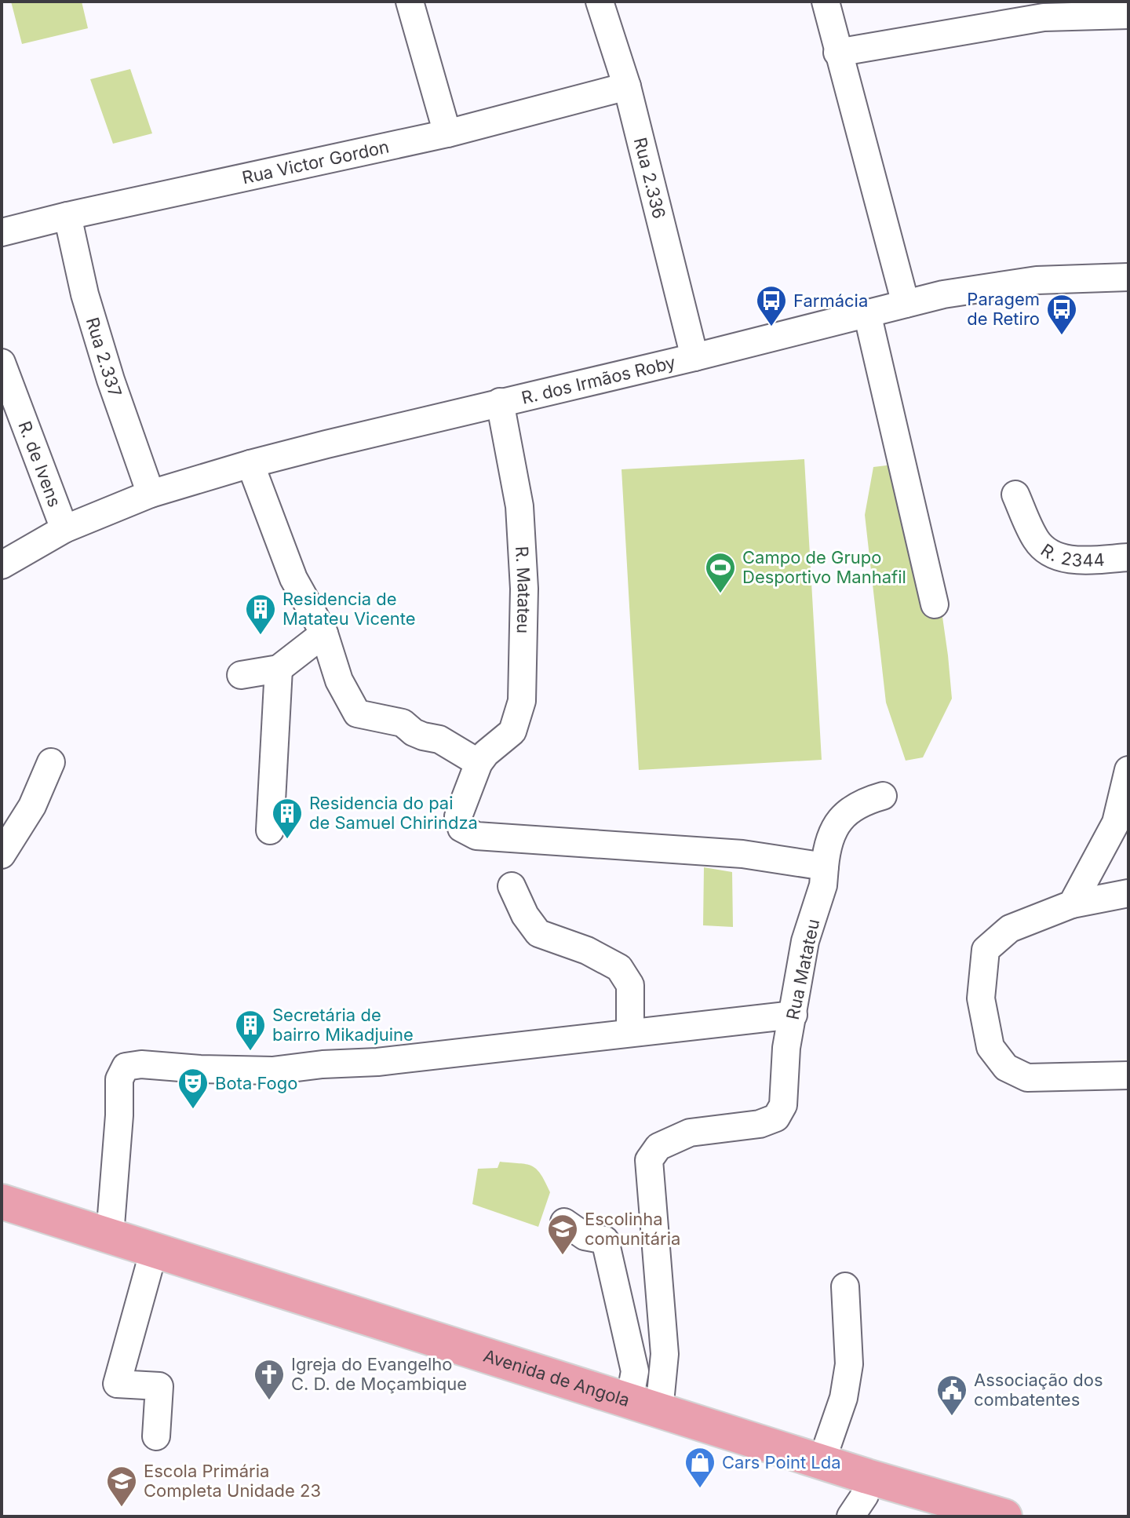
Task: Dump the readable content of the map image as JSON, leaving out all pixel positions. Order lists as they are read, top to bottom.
{
  "streets": {
    "main road": ["Avenida de Angola"],
    "street": [
      "Rua Victor Gordon",
      "Rua 2.336",
      "Rua 2.337",
      "R. dos Irmãos Roby",
      "R. de Ivens",
      "R. 2344",
      "R. Matateu",
      "Rua Matateu"
    ]
  },
  "crossings": [
    ["Rua Victor Gordon", "Rua 2.336"],
    ["Rua Victor Gordon", "Rua 2.337"],
    ["Rua 2.336", "R. dos Irmãos Roby"],
    ["Rua 2.337", "R. dos Irmãos Roby"],
    ["R. dos Irmãos Roby", "R. de Ivens"],
    ["R. dos Irmãos Roby", "R. Matateu"],
    ["Rua Matateu", "Avenida de Angola"]
  ],
  "places": {
    "bus stop": ["Farmácia", "Paragem de Retiro"],
    "sports": ["Campo de Grupo Desportivo Manhafil"],
    "building": ["Residencia de Matateu Vicente", "Residencia do pai de Samuel Chirindza", "Secretária de bairro Mikadjuine"],
    "theatre": ["Bota Fogo"],
    "school or university": ["Escolinha comunitária", "Escola Primária Completa Unidade 23"],
    "church": ["Igreja do Evangelho C. D. de Moçambique"],
    "public building": ["Associação dos combatentes"],
    "shop": ["Cars Point Lda"]
  }
}
